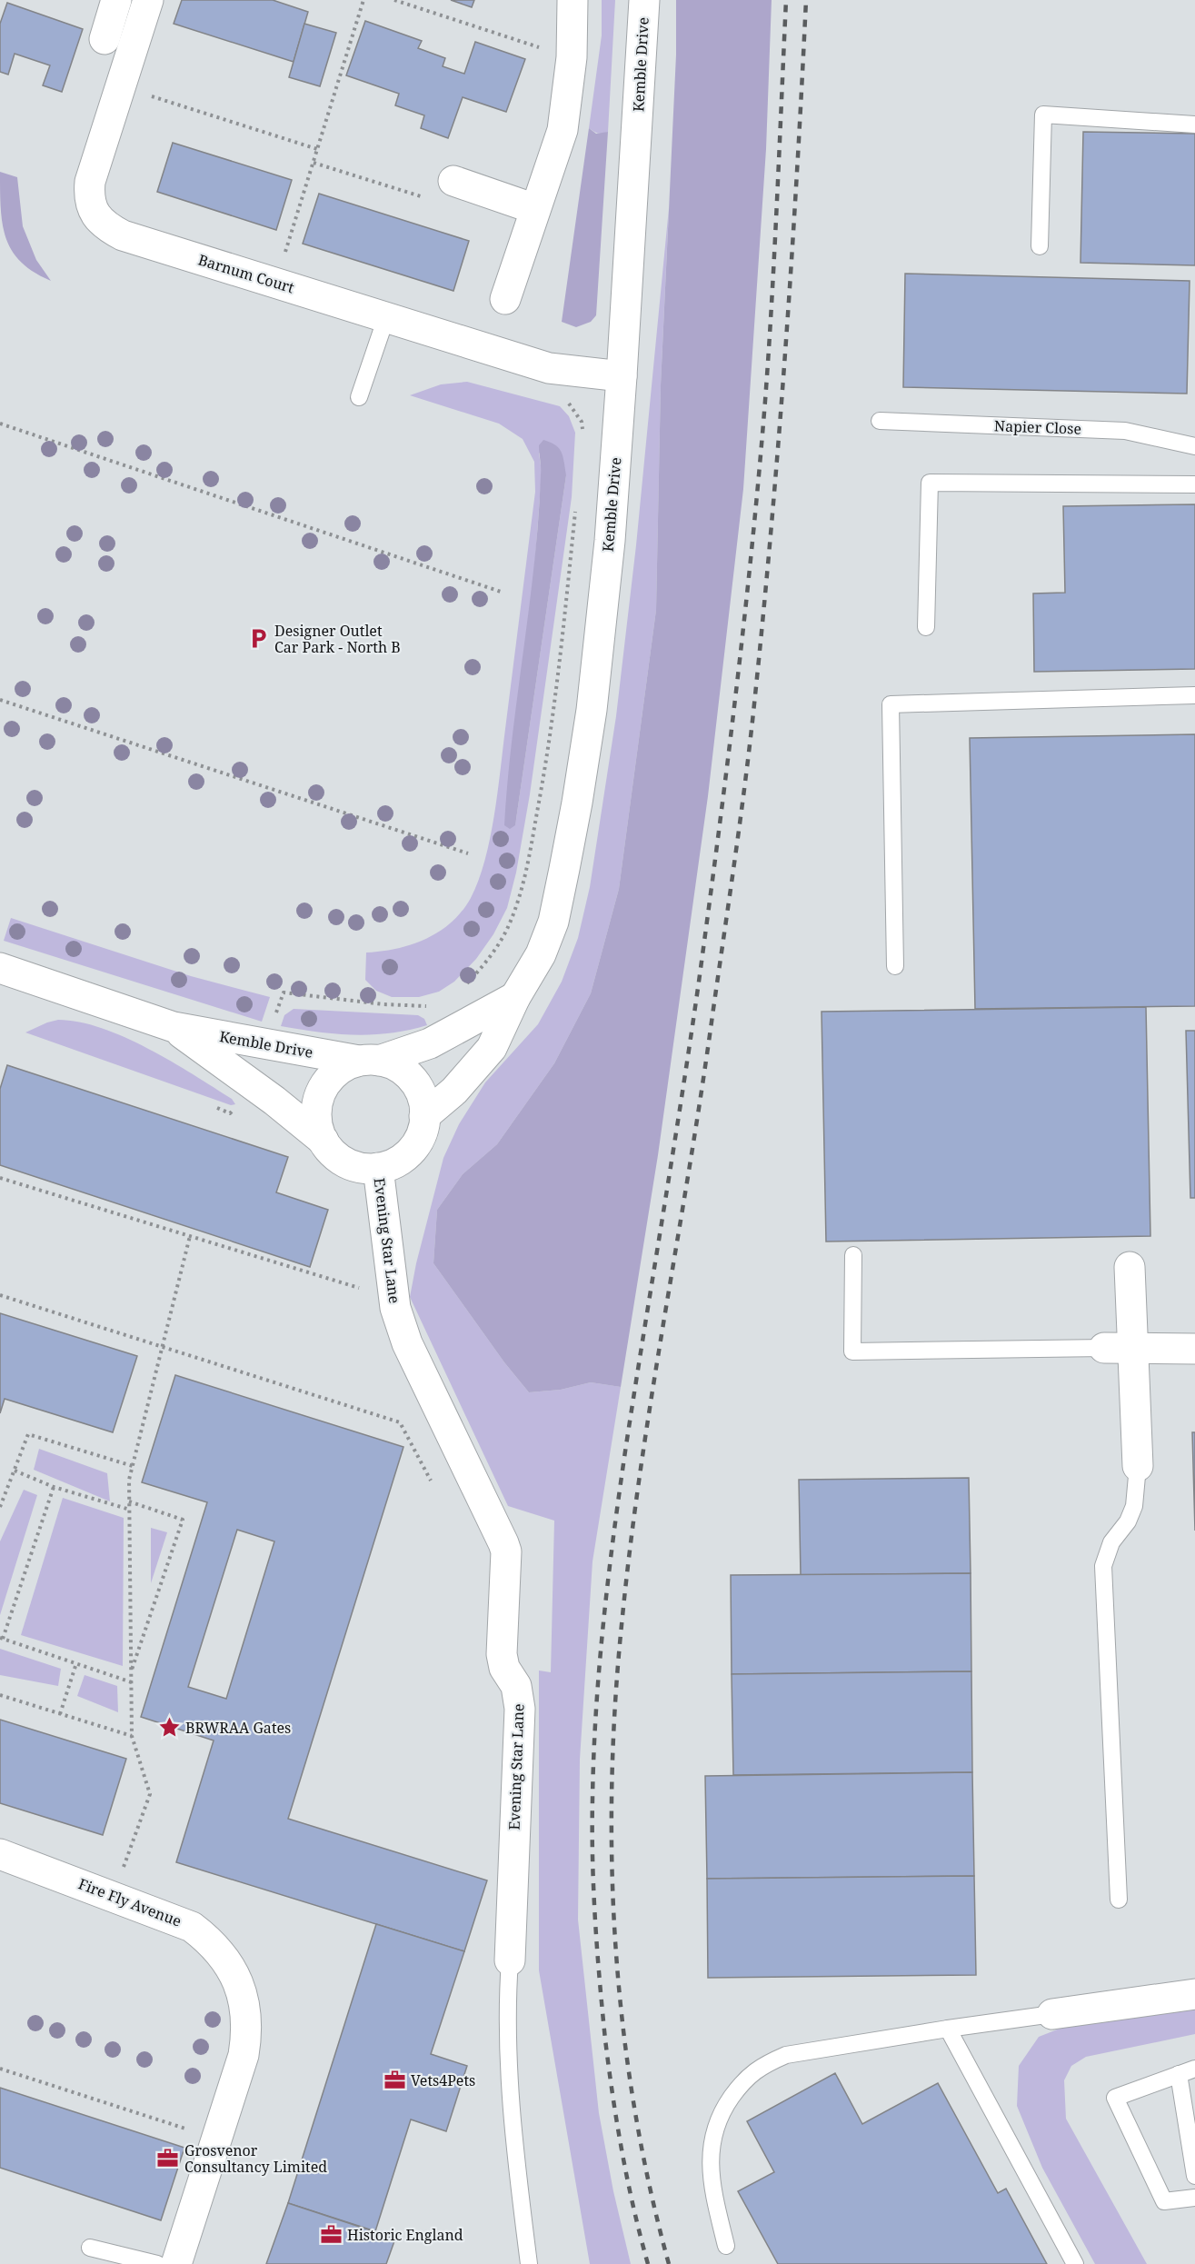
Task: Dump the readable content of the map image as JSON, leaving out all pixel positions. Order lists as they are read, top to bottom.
{
  "streets": {
    "street": [
      "Kemble Drive",
      "Barnum Court",
      "Evening Star Lane",
      "Fire Fly Avenue"
    ],
    "lane": ["Napier Close"]
  },
  "crossings": [
    ["Kemble Drive", "Barnum Court"],
    ["Kemble Drive", "Evening Star Lane"]
  ],
  "places": {
    "parking": ["Designer Outlet Car Park - North B"],
    "place": ["BRWRAA Gates"],
    "office": ["Vets4Pets", "Grosvenor Consultancy Limited", "Historic England"]
  }
}
